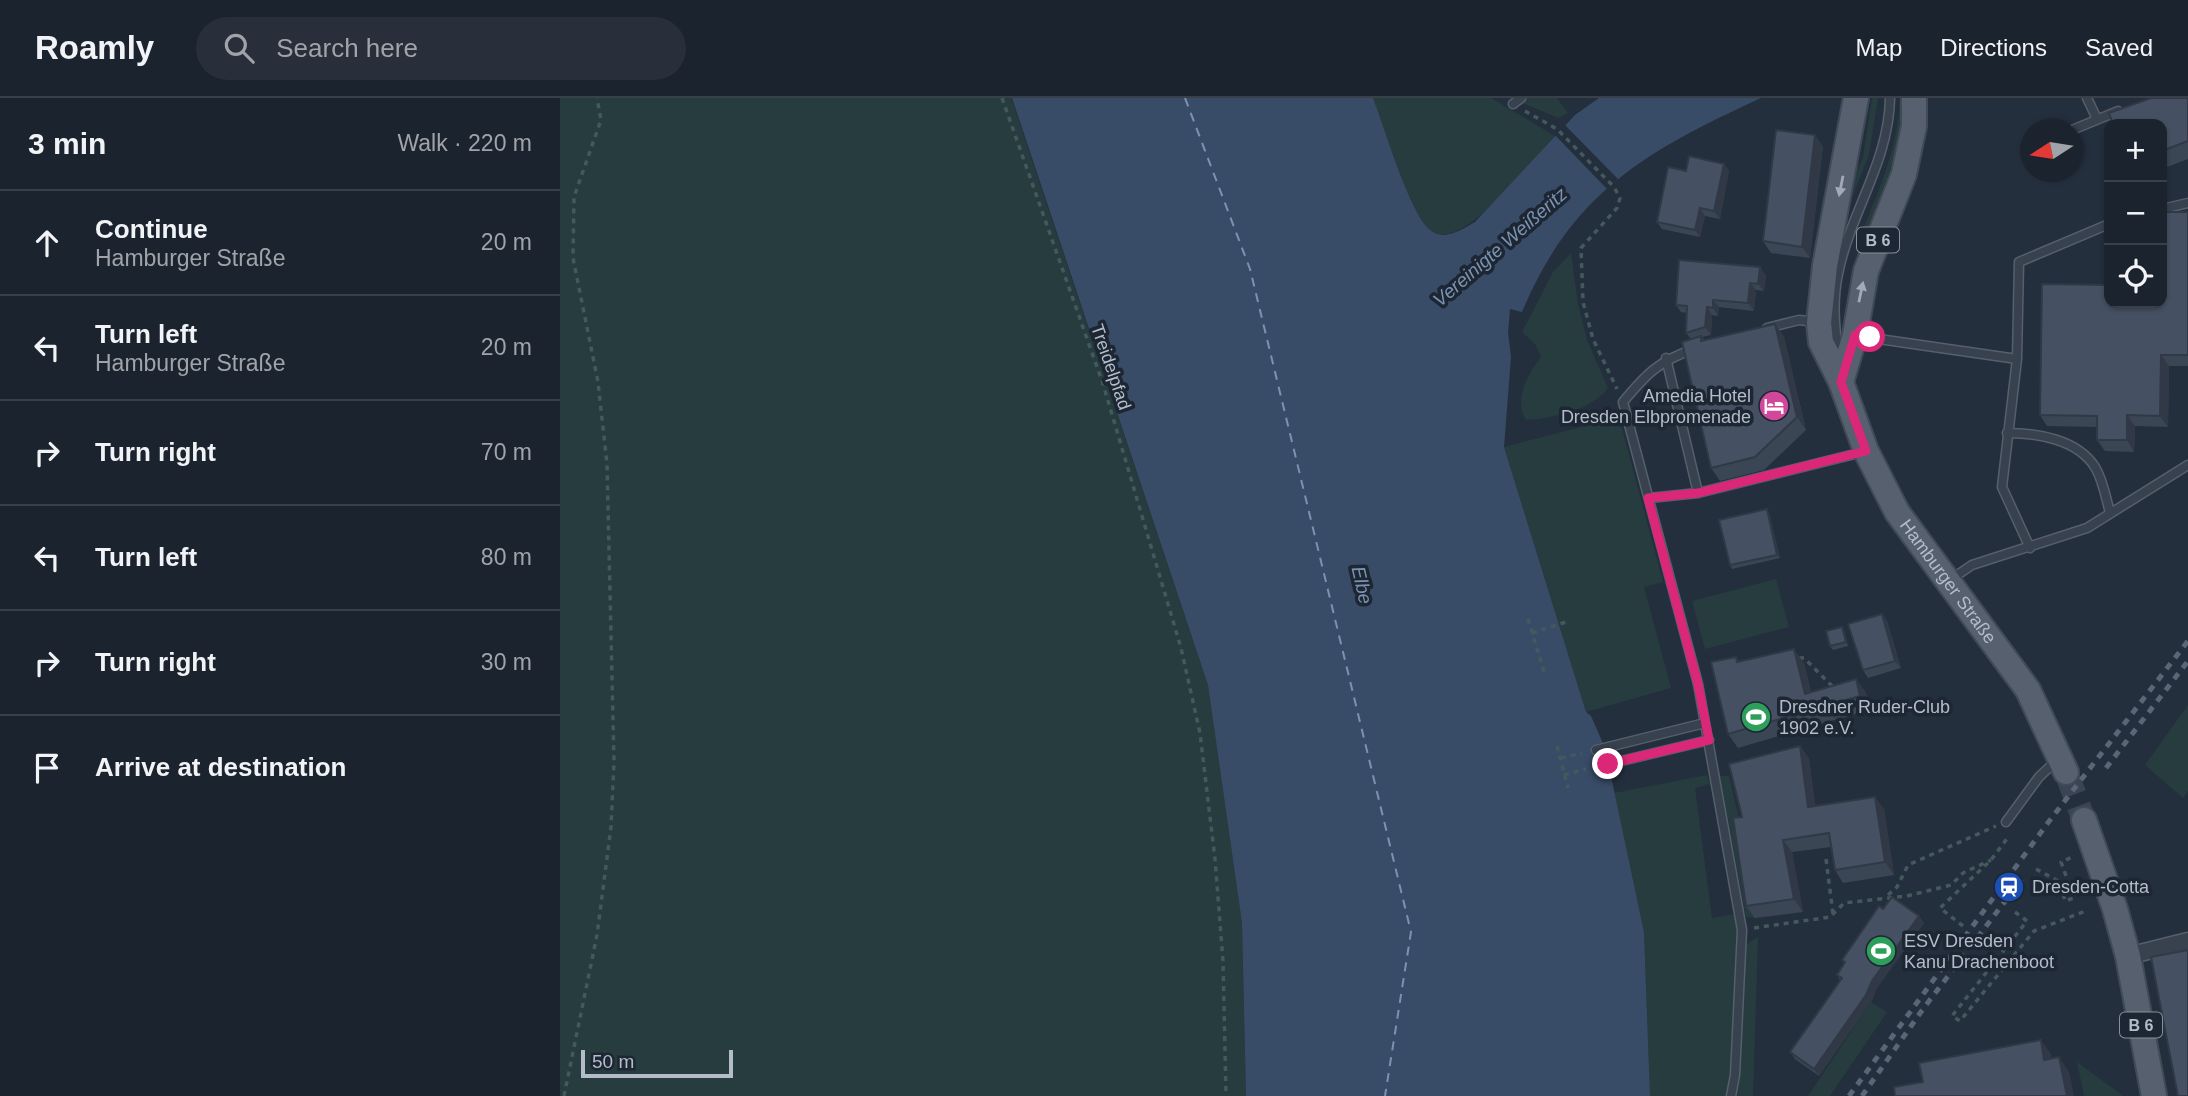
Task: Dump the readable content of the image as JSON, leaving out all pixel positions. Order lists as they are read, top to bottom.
{
  "streets": {
    "main road": ["B 6", "Hamburger Straße"],
    "path": ["Treidelpfad"]
  },
  "crossings": [
    ["B 6", "Hamburger Straße"]
  ],
  "water": ["Vereinigte Weißeritz", "Elbe"],
  "places": {
    "hotel": ["Amedia Hotel Dresden Elbpromenade"],
    "sports": ["Dresdner Ruder-Club 1902 e.V.", "ESV Dresden Kanu Drachenboot"],
    "station": ["Dresden-Cotta"]
  },
  "scale_bar": "50 m",
  "north": "left",
  "page": {
    "header": "Roamly",
    "search": "Search here",
    "nav": ["Map", "Directions", "Saved"],
    "heading": ["3 min", "Walk · 220 m"],
    "map_buttons": ["+", "−"],
    "list": [
      ["Continue", "Hamburger Straße", "20 m"],
      ["Turn left", "Hamburger Straße", "20 m"],
      ["Turn right", "70 m"],
      ["Turn left", "80 m"],
      ["Turn right", "30 m"],
      "Arrive at destination"
    ],
    "scale": "50 m"
  }
}
